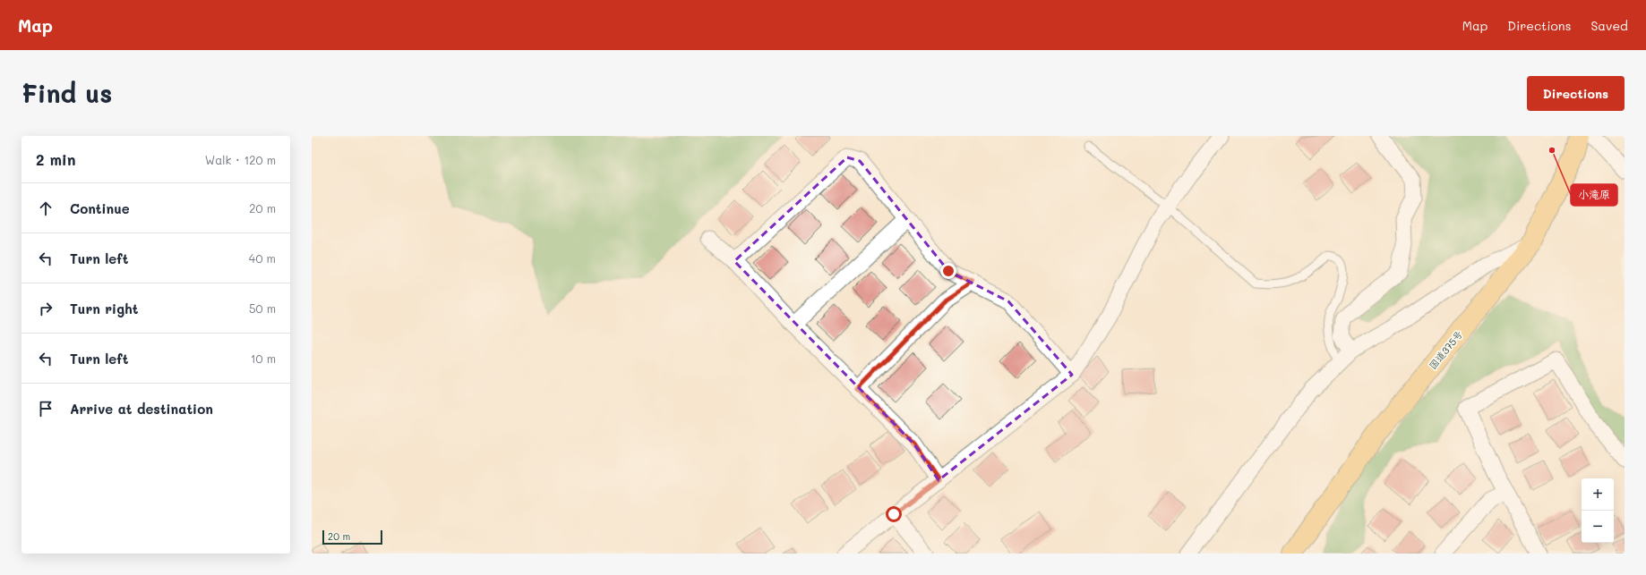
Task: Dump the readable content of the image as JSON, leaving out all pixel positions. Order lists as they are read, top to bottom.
{
  "streets": {
    "highway": ["国道375号"]
  },
  "places": ["小滝原"],
  "scale_bar": "20 m",
  "page": {
    "header": "Map",
    "nav": ["Map", "Directions", "Saved"],
    "buttons": "Directions",
    "title": "Find us",
    "heading": ["2 min", "Walk · 120 m"],
    "list": [
      ["Continue", "20 m"],
      ["Turn left", "40 m"],
      ["Turn right", "50 m"],
      ["Turn left", "10 m"],
      "Arrive at destination"
    ],
    "map_buttons": ["+", "−"],
    "scale": "20 m"
  }
}
